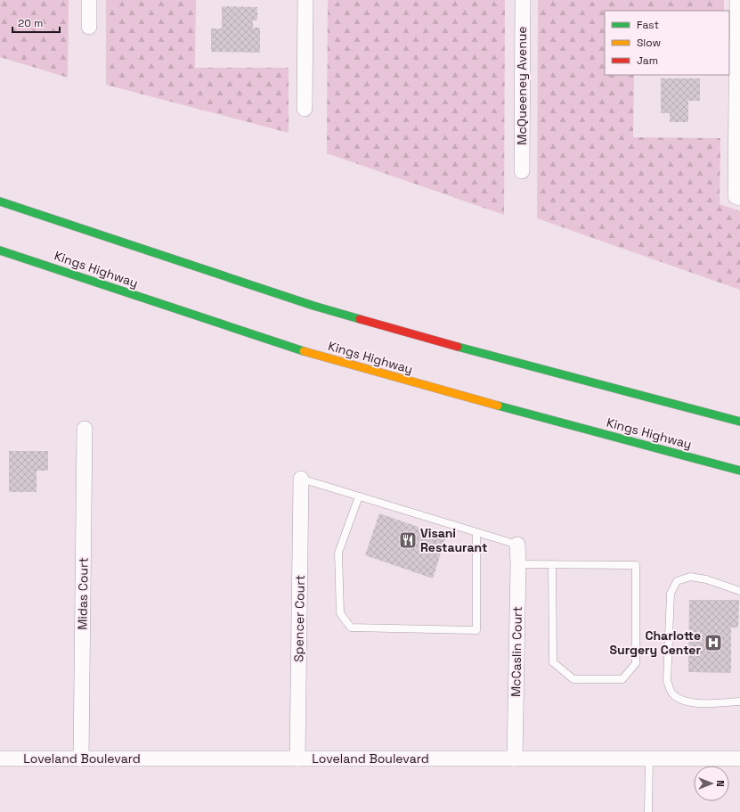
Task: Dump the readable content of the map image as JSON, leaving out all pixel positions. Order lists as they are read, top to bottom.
{
  "streets": {
    "main road": ["Kings Highway"],
    "street": [
      "McQueeney Avenue",
      "Midas Court",
      "Spencer Court",
      "McCaslin Court",
      "Loveland Boulevard"
    ]
  },
  "crossings": [
    ["Midas Court", "Loveland Boulevard"],
    ["Spencer Court", "Loveland Boulevard"],
    ["McCaslin Court", "Loveland Boulevard"]
  ],
  "places": {
    "restaurant": ["Visani Restaurant"],
    "hospital": ["Charlotte Surgery Center"]
  },
  "legend": ["Fast", "Slow", "Jam"],
  "scale_bar": "20 m",
  "north": "right"
}
